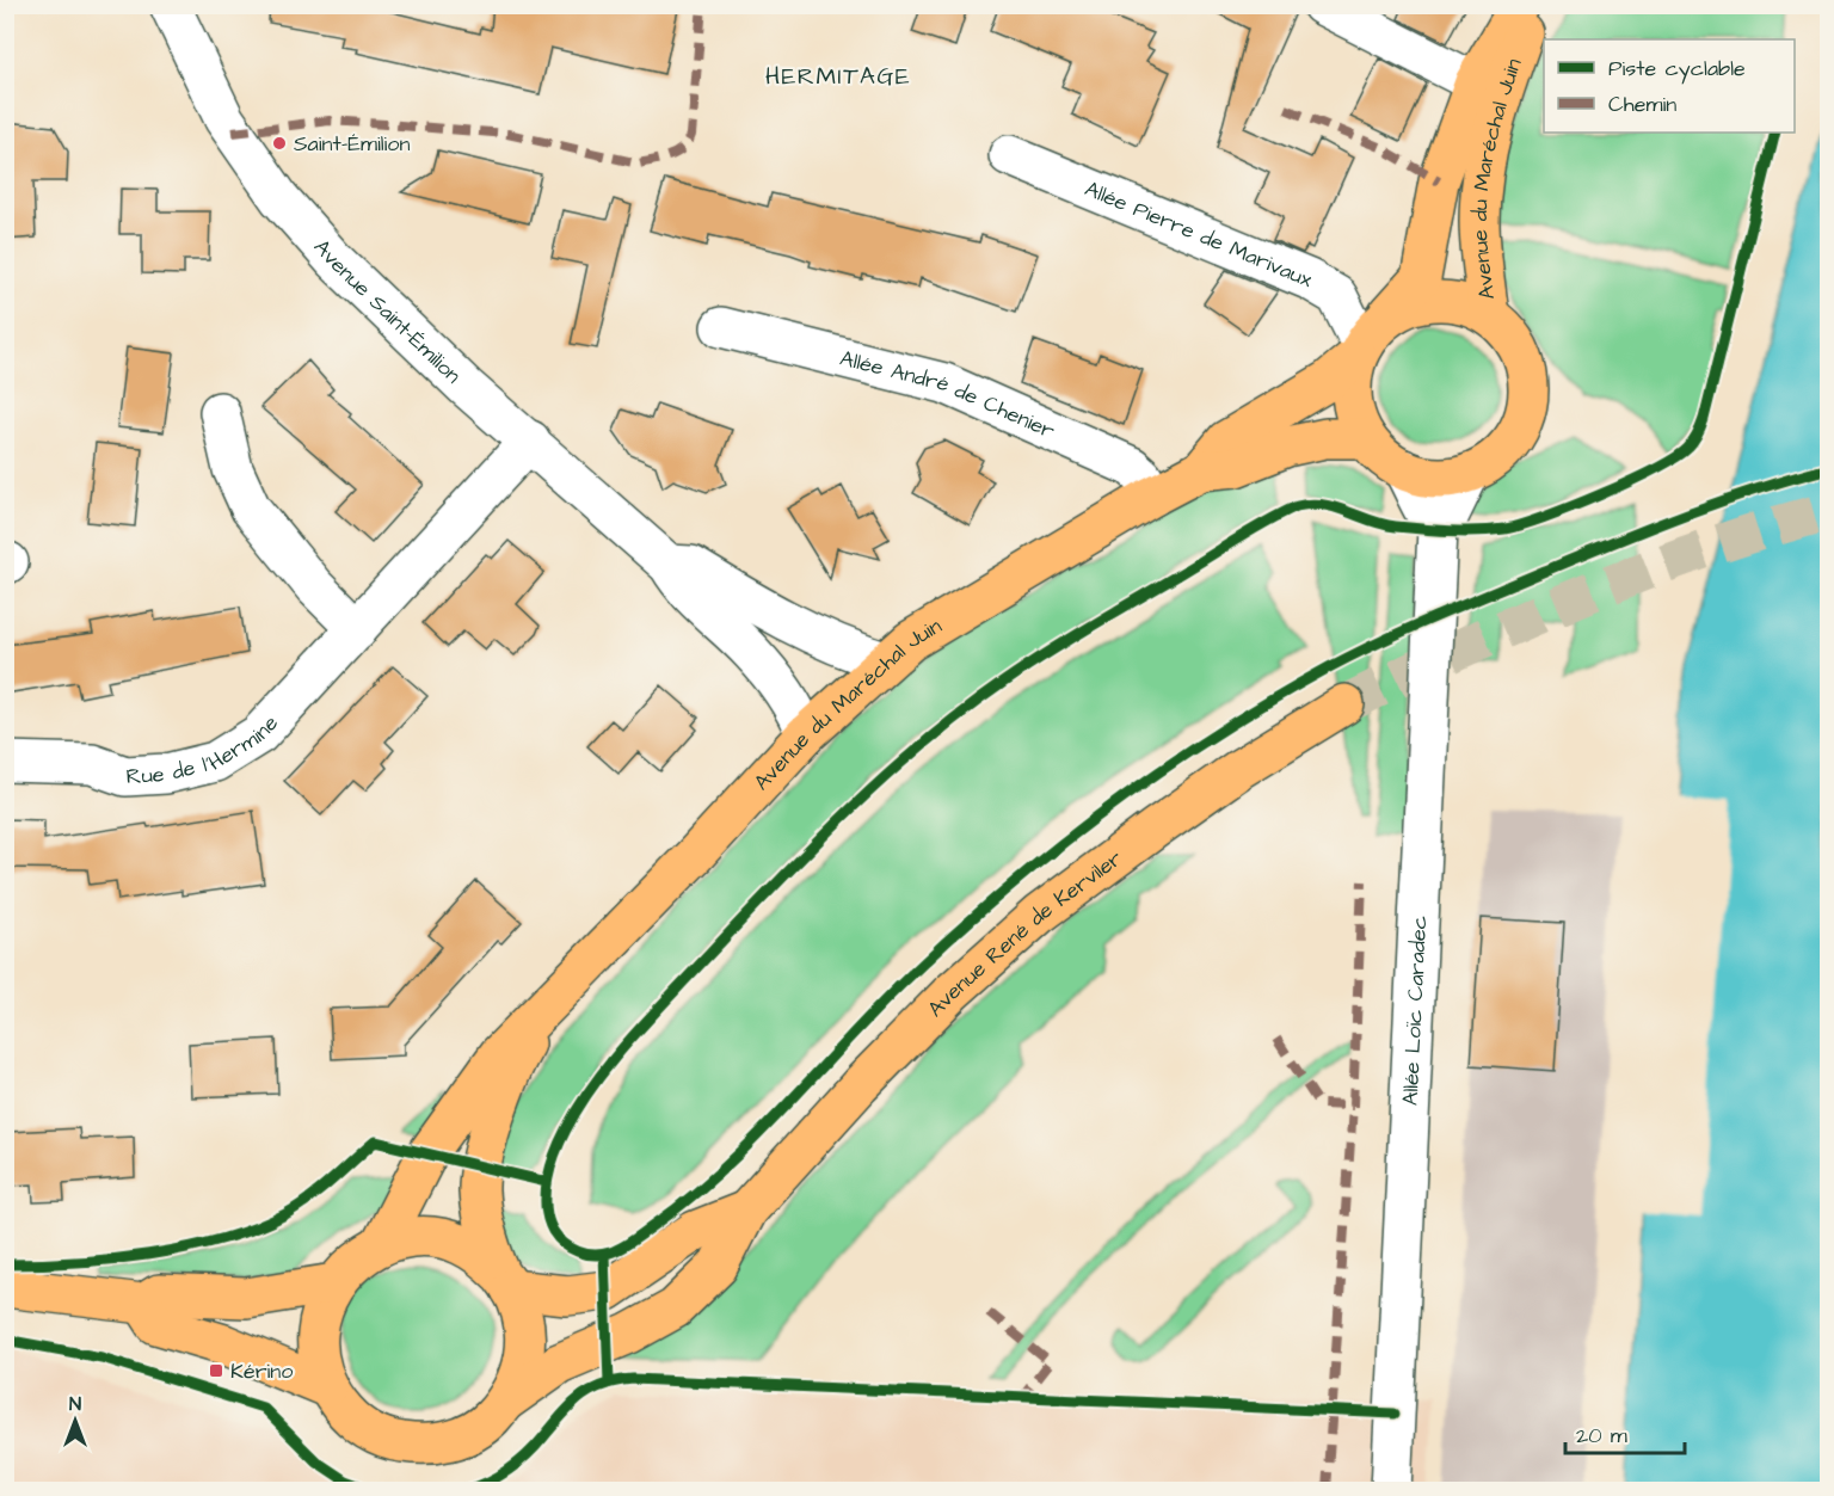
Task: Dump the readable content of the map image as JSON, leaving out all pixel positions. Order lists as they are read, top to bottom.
{
  "streets": {
    "main road": ["Avenue du Maréchal Juin", "Avenue René de Kerviler"],
    "street": [
      "Allée Pierre de Marivaux",
      "Avenue Saint-Émilion",
      "Allée André de Chenier",
      "Rue de l'Hermine",
      "Allée Loïc Caradec"
    ]
  },
  "crossings": [
    ["Avenue du Maréchal Juin", "Allée Pierre de Marivaux"],
    ["Avenue du Maréchal Juin", "Avenue Saint-Émilion"],
    ["Avenue du Maréchal Juin", "Allée André de Chenier"],
    ["Avenue du Maréchal Juin", "Avenue René de Kerviler"],
    ["Avenue Saint-Émilion", "Rue de l'Hermine"]
  ],
  "districts": ["HERMITAGE"],
  "places": {
    "other": ["Saint-Émilion"],
    "transit": ["Kérino"]
  },
  "legend": ["Piste cyclable", "Chemin"],
  "scale_bar": "20 m",
  "north": "top"
}
